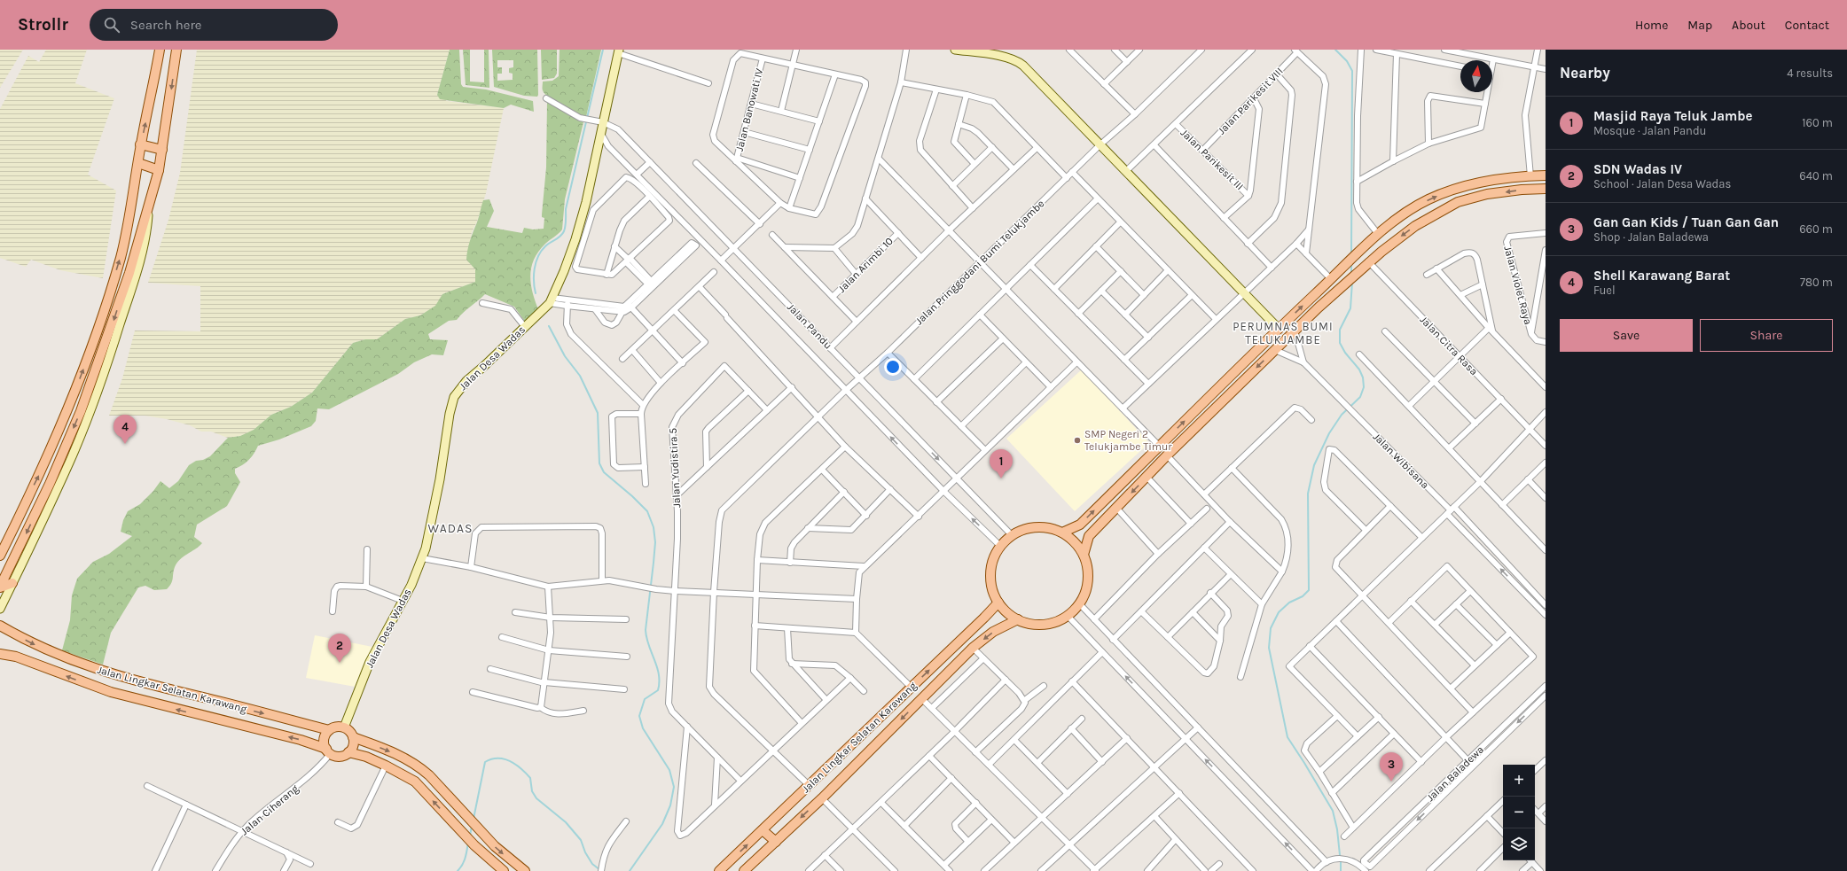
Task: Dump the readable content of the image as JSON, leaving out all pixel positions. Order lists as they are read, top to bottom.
{
  "streets": {
    "main road": ["Jalan Desa Wadas", "Jalan Lingkar Selatan Karawang"],
    "street": [
      "Jalan Parikesit VIII",
      "Jalan Banowati IV",
      "Jalan Parikesit III",
      "Jalan Pringgodani Bumi Telukjambe",
      "Jalan Arimbi 10",
      "Jalan Violet Raya",
      "Jalan Pandu",
      "Jalan Citra Rasa",
      "Jalan Wibisana",
      "Jalan Yudistira 5",
      "Jalan Baladewa",
      "Jalan Ciherang"
    ]
  },
  "crossings": [
    ["Jalan Parikesit VIII", "Jalan Parikesit III"],
    ["Jalan Pringgodani Bumi Telukjambe", "Jalan Pandu"],
    ["Jalan Pringgodani Bumi Telukjambe", "Jalan Lingkar Selatan Karawang"],
    ["Jalan Pandu", "Jalan Desa Wadas"],
    ["Jalan Pandu", "Jalan Lingkar Selatan Karawang"],
    ["Jalan Desa Wadas", "Jalan Lingkar Selatan Karawang"],
    ["Jalan Desa Wadas", "Jalan Ciherang"],
    ["Jalan Lingkar Selatan Karawang", "Jalan Ciherang"]
  ],
  "districts": ["PERUMNAS BUMI TELUKJAMBE", "WADAS"],
  "places": ["SMP Negeri 2 Telukjambe Timur"],
  "north": "top",
  "page": {
    "header": "Strollr",
    "search": "Search here",
    "nav": [
      "Home",
      "Map",
      "About",
      "Contact"
    ],
    "heading": ["Nearby", "4 results"],
    "list": [
      {
        "mark": "1",
        "name": "Masjid Raya Teluk Jambe",
        "note": "Mosque · Jalan Pandu",
        "value": "160 m"
      },
      {
        "mark": "2",
        "name": "SDN Wadas IV",
        "note": "School · Jalan Desa Wadas",
        "value": "640 m"
      },
      {
        "mark": "3",
        "name": "Gan Gan Kids / Tuan Gan Gan",
        "note": "Shop · Jalan Baladewa",
        "value": "660 m"
      },
      {
        "mark": "4",
        "name": "Shell Karawang Barat",
        "note": "Fuel",
        "value": "780 m"
      }
    ],
    "buttons": ["Save", "Share"],
    "pins": [
      "4",
      "1",
      "2",
      "3"
    ],
    "map_buttons": ["+", "−"]
  }
}
